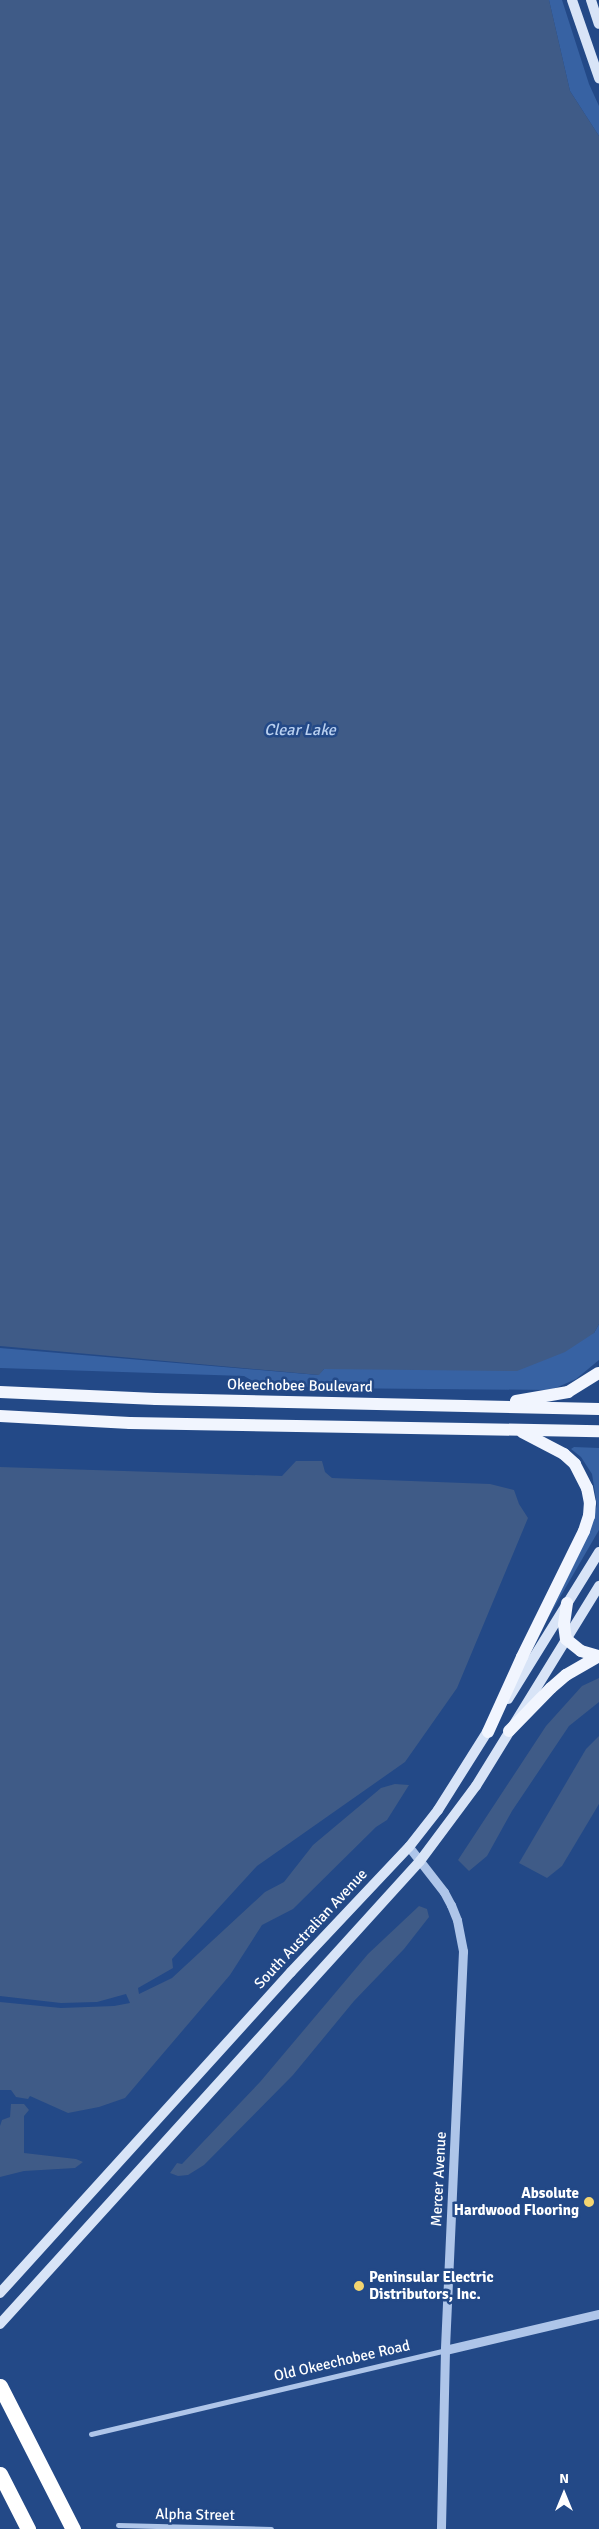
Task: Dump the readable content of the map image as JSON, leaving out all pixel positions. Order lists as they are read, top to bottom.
{
  "streets": {
    "main road": ["Okeechobee Boulevard", "South Australian Avenue"],
    "street": ["Mercer Avenue", "Old Okeechobee Road", "Alpha Street"]
  },
  "crossings": [
    ["South Australian Avenue", "Mercer Avenue"],
    ["Mercer Avenue", "Old Okeechobee Road"]
  ],
  "water": ["Clear Lake"],
  "places": ["Absolute Hardwood Flooring", "Peninsular Electric Distributors, Inc."],
  "north": "top"
}
